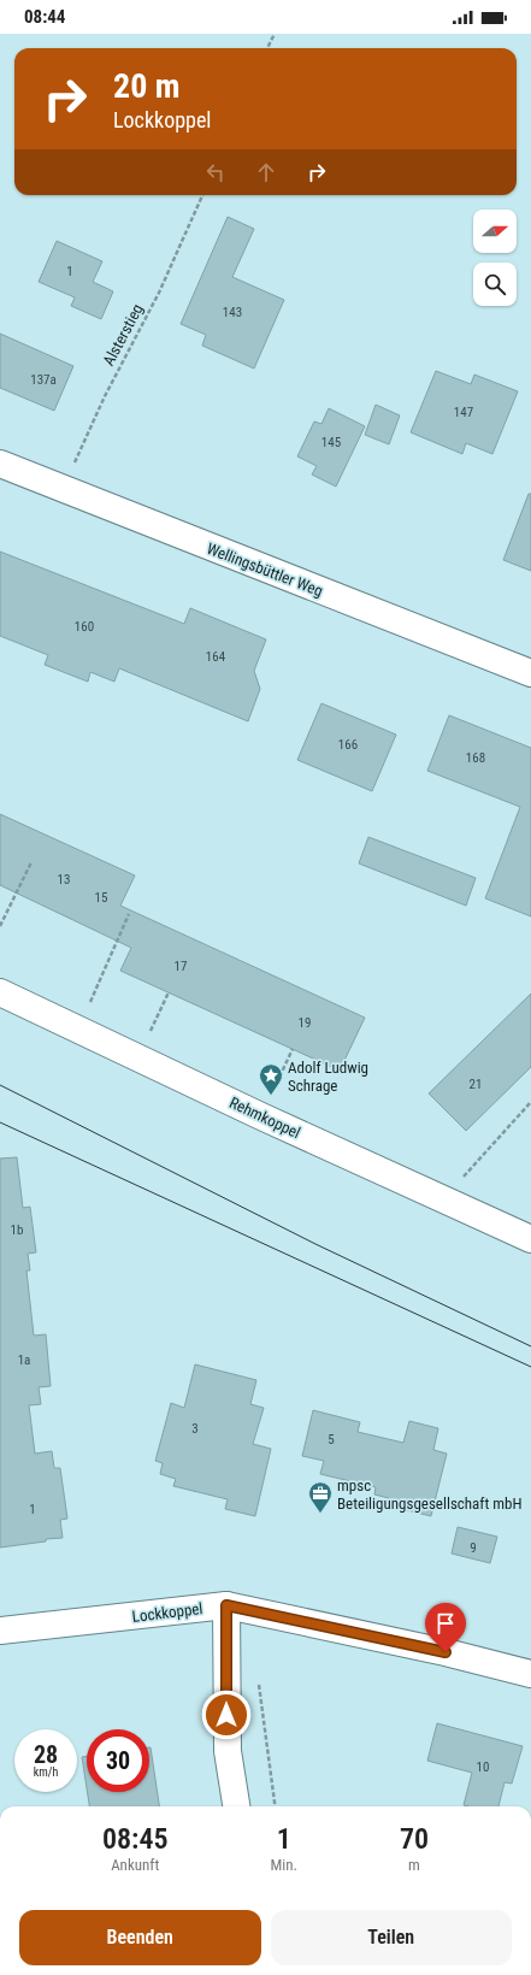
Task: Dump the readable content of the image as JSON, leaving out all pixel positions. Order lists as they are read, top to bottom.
{
  "streets": {
    "street": ["Wellingsbüttler Weg", "Rehmkoppel", "Lockkoppel"],
    "path": ["Alsterstieg"]
  },
  "crossings": [
    ["Alsterstieg", "Wellingsbüttler Weg"]
  ],
  "places": {
    "place": ["Adolf Ludwig Schrage"],
    "office": ["mpsc Beteiligungsgesellschaft mbH"]
  },
  "house_numbers": [
    "1",
    "143",
    "137a",
    "147",
    "145",
    "160",
    "164",
    "166",
    "168",
    "13",
    "15",
    "17",
    "19",
    "21",
    "1b",
    "1a",
    "3",
    "5",
    "1",
    "9",
    "10"
  ],
  "north": "right",
  "page": {
    "status": "08:44",
    "turn": ["20 m", "Lockkoppel"],
    "speed": "28 km/h",
    "limit": "30",
    "eta": [
      "08:45",
      "Ankunft",
      "1",
      "Min.",
      "70",
      "m"
    ],
    "buttons": ["Beenden", "Teilen"]
  }
}
